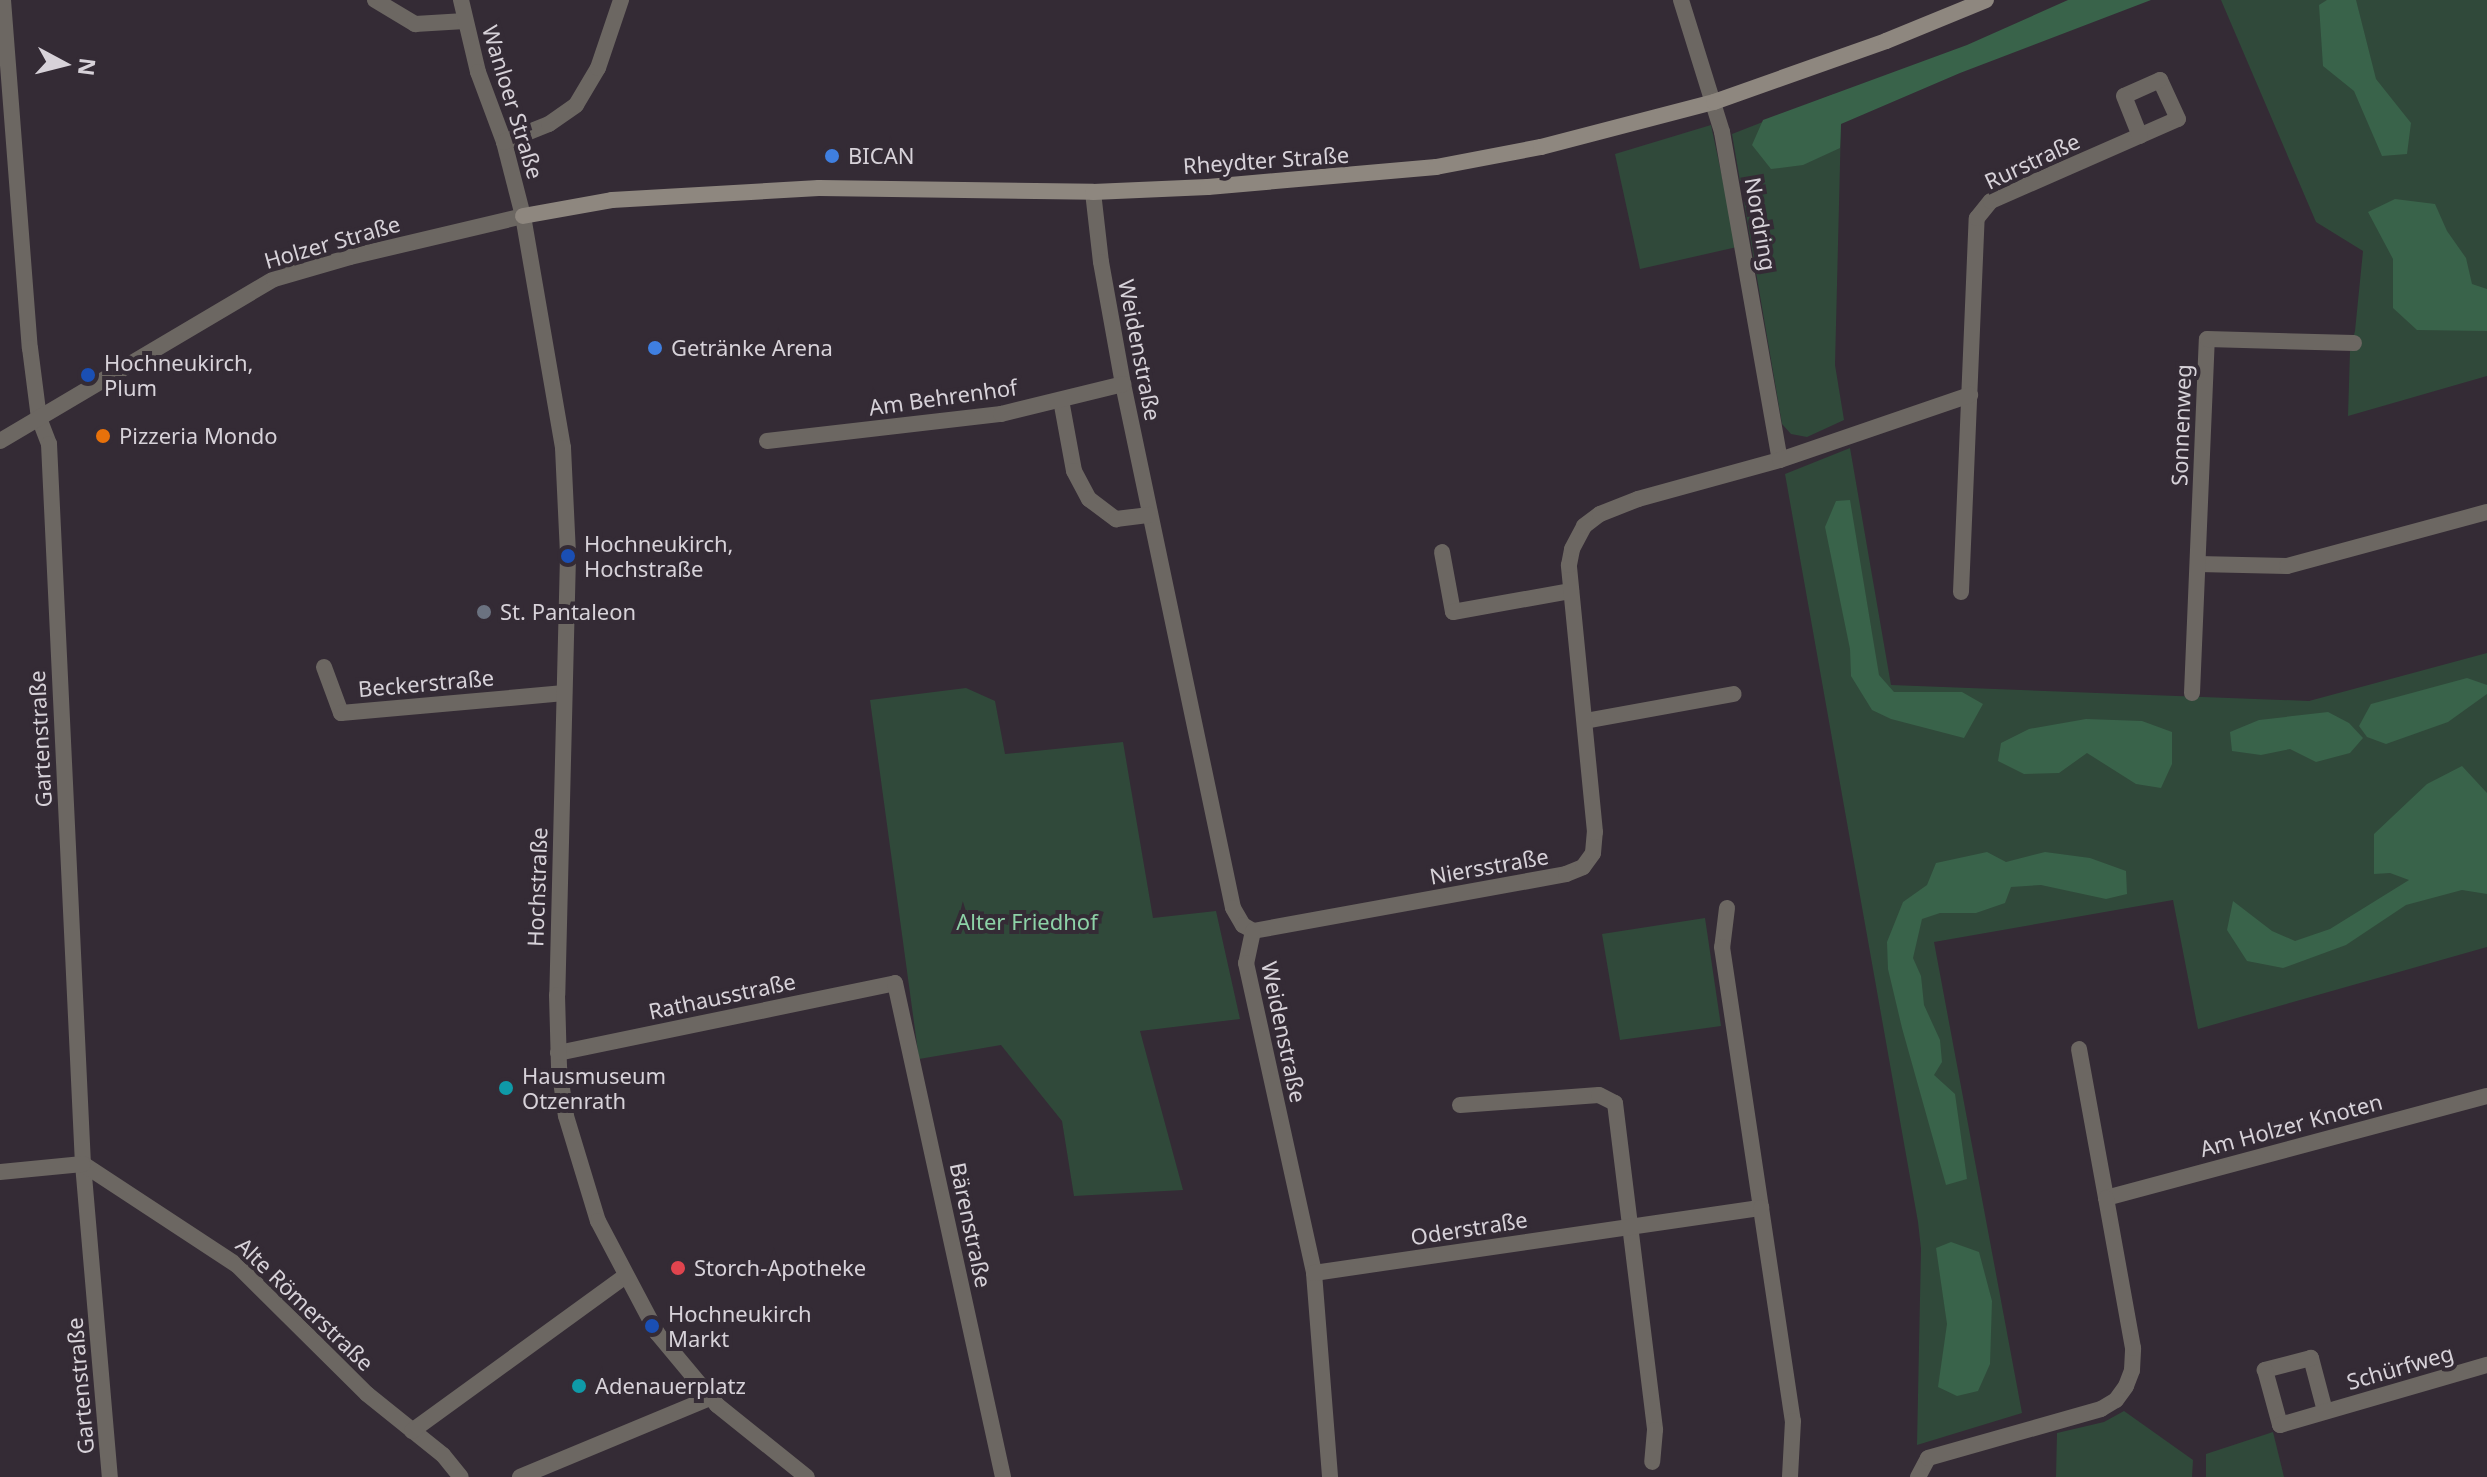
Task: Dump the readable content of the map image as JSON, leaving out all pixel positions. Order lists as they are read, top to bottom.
{
  "streets": {
    "main road": ["Rheydter Straße"],
    "street": [
      "Wanloer Straße",
      "Rurstraße",
      "Nordring",
      "Holzer Straße",
      "Weidenstraße",
      "Am Behrenhof",
      "Sonnenweg",
      "Beckerstraße",
      "Gartenstraße",
      "Niersstraße",
      "Hochstraße",
      "Rathausstraße",
      "Am Holzer Knoten",
      "Bärenstraße",
      "Oderstraße",
      "Alte Römerstraße",
      "Schürfweg"
    ]
  },
  "crossings": [
    ["Wanloer Straße", "Rheydter Straße"],
    ["Wanloer Straße", "Holzer Straße"],
    ["Wanloer Straße", "Hochstraße"],
    ["Rheydter Straße", "Nordring"],
    ["Rheydter Straße", "Holzer Straße"],
    ["Rheydter Straße", "Weidenstraße"],
    ["Rheydter Straße", "Hochstraße"],
    ["Nordring", "Niersstraße"],
    ["Holzer Straße", "Gartenstraße"],
    ["Holzer Straße", "Hochstraße"],
    ["Weidenstraße", "Am Behrenhof"],
    ["Weidenstraße", "Niersstraße"],
    ["Weidenstraße", "Oderstraße"],
    ["Beckerstraße", "Hochstraße"],
    ["Gartenstraße", "Alte Römerstraße"],
    ["Hochstraße", "Rathausstraße"],
    ["Rathausstraße", "Bärenstraße"]
  ],
  "parks": ["Alter Friedhof"],
  "places": [
    "BICAN",
    "Getränke Arena",
    "Hochneukirch, Plum",
    "Pizzeria Mondo",
    "Hochneukirch, Hochstraße",
    "St. Pantaleon",
    "Hausmuseum Otzenrath",
    "Storch-Apotheke",
    "Hochneukirch Markt",
    "Adenauerplatz"
  ],
  "north": "right"
}
